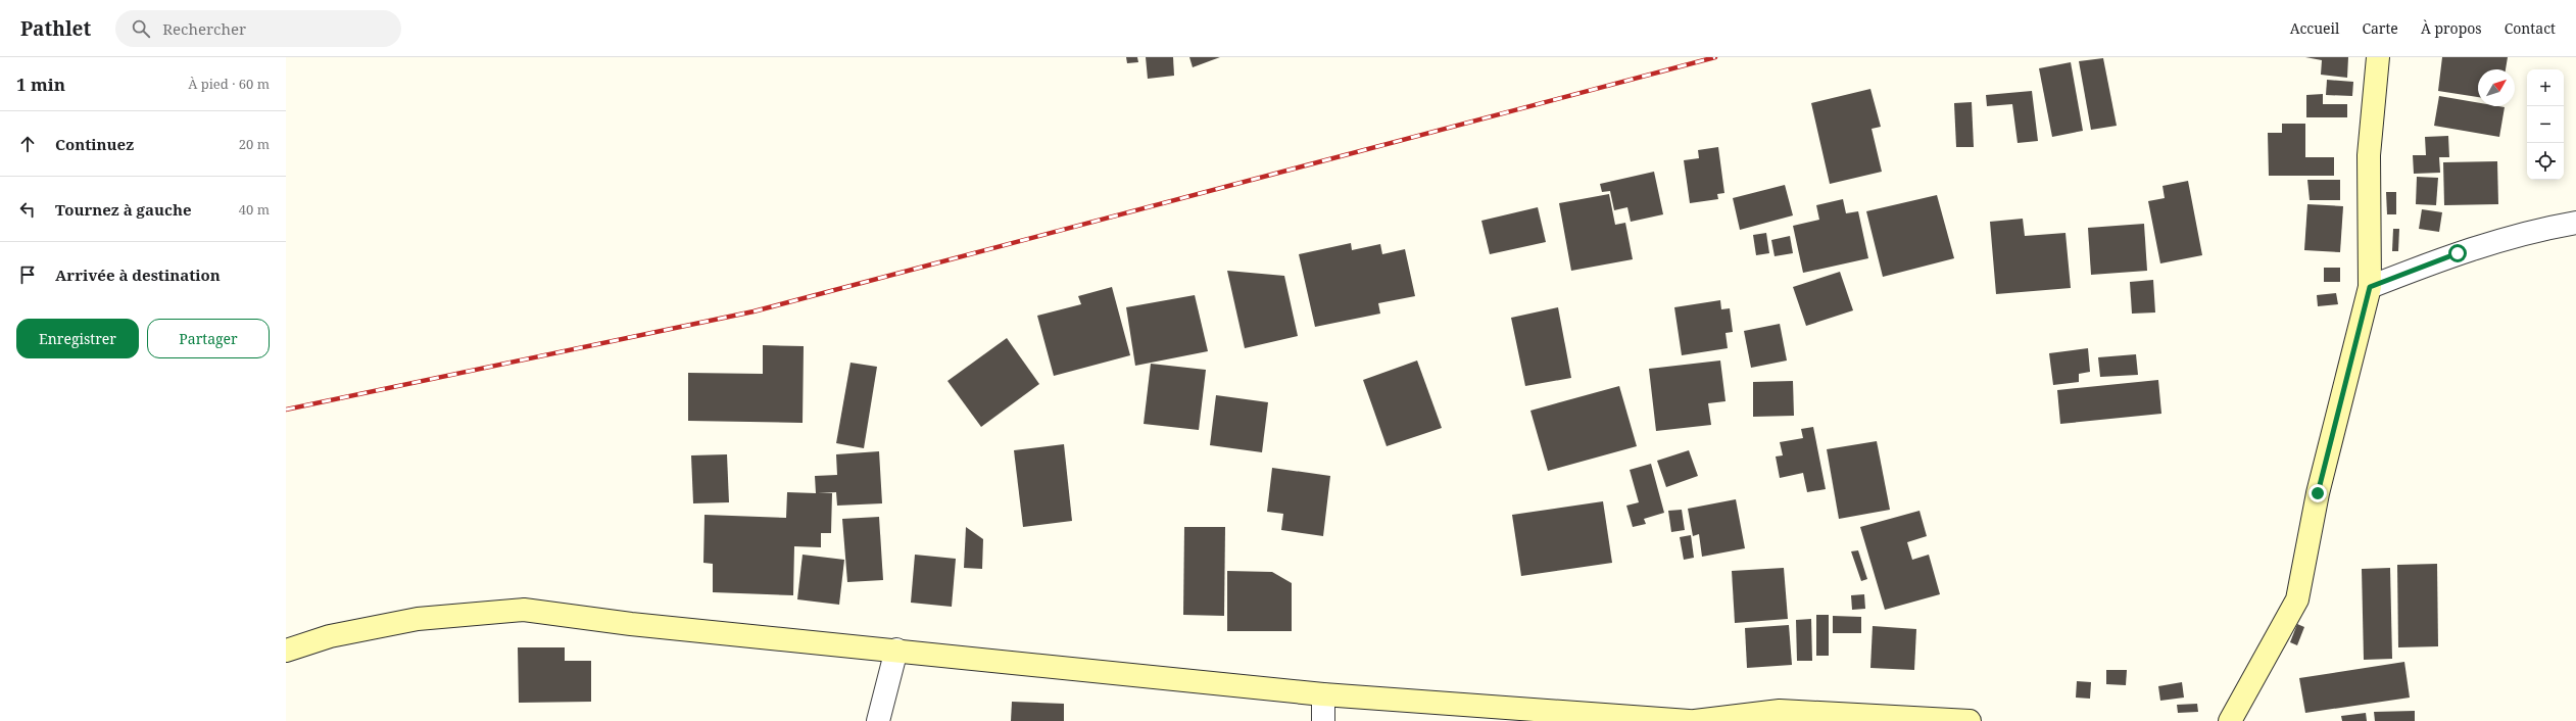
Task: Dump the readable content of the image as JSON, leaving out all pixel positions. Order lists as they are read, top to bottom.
{
  "north": "top right",
  "page": {
    "header": "Pathlet",
    "search": "Rechercher",
    "nav": [
      "Accueil",
      "Carte",
      "À propos",
      "Contact"
    ],
    "heading": ["1 min", "À pied · 60 m"],
    "map_buttons": ["+", "−"],
    "list": [
      ["Continuez", "20 m"],
      ["Tournez à gauche", "40 m"],
      "Arrivée à destination"
    ],
    "buttons": ["Enregistrer", "Partager"]
  }
}
